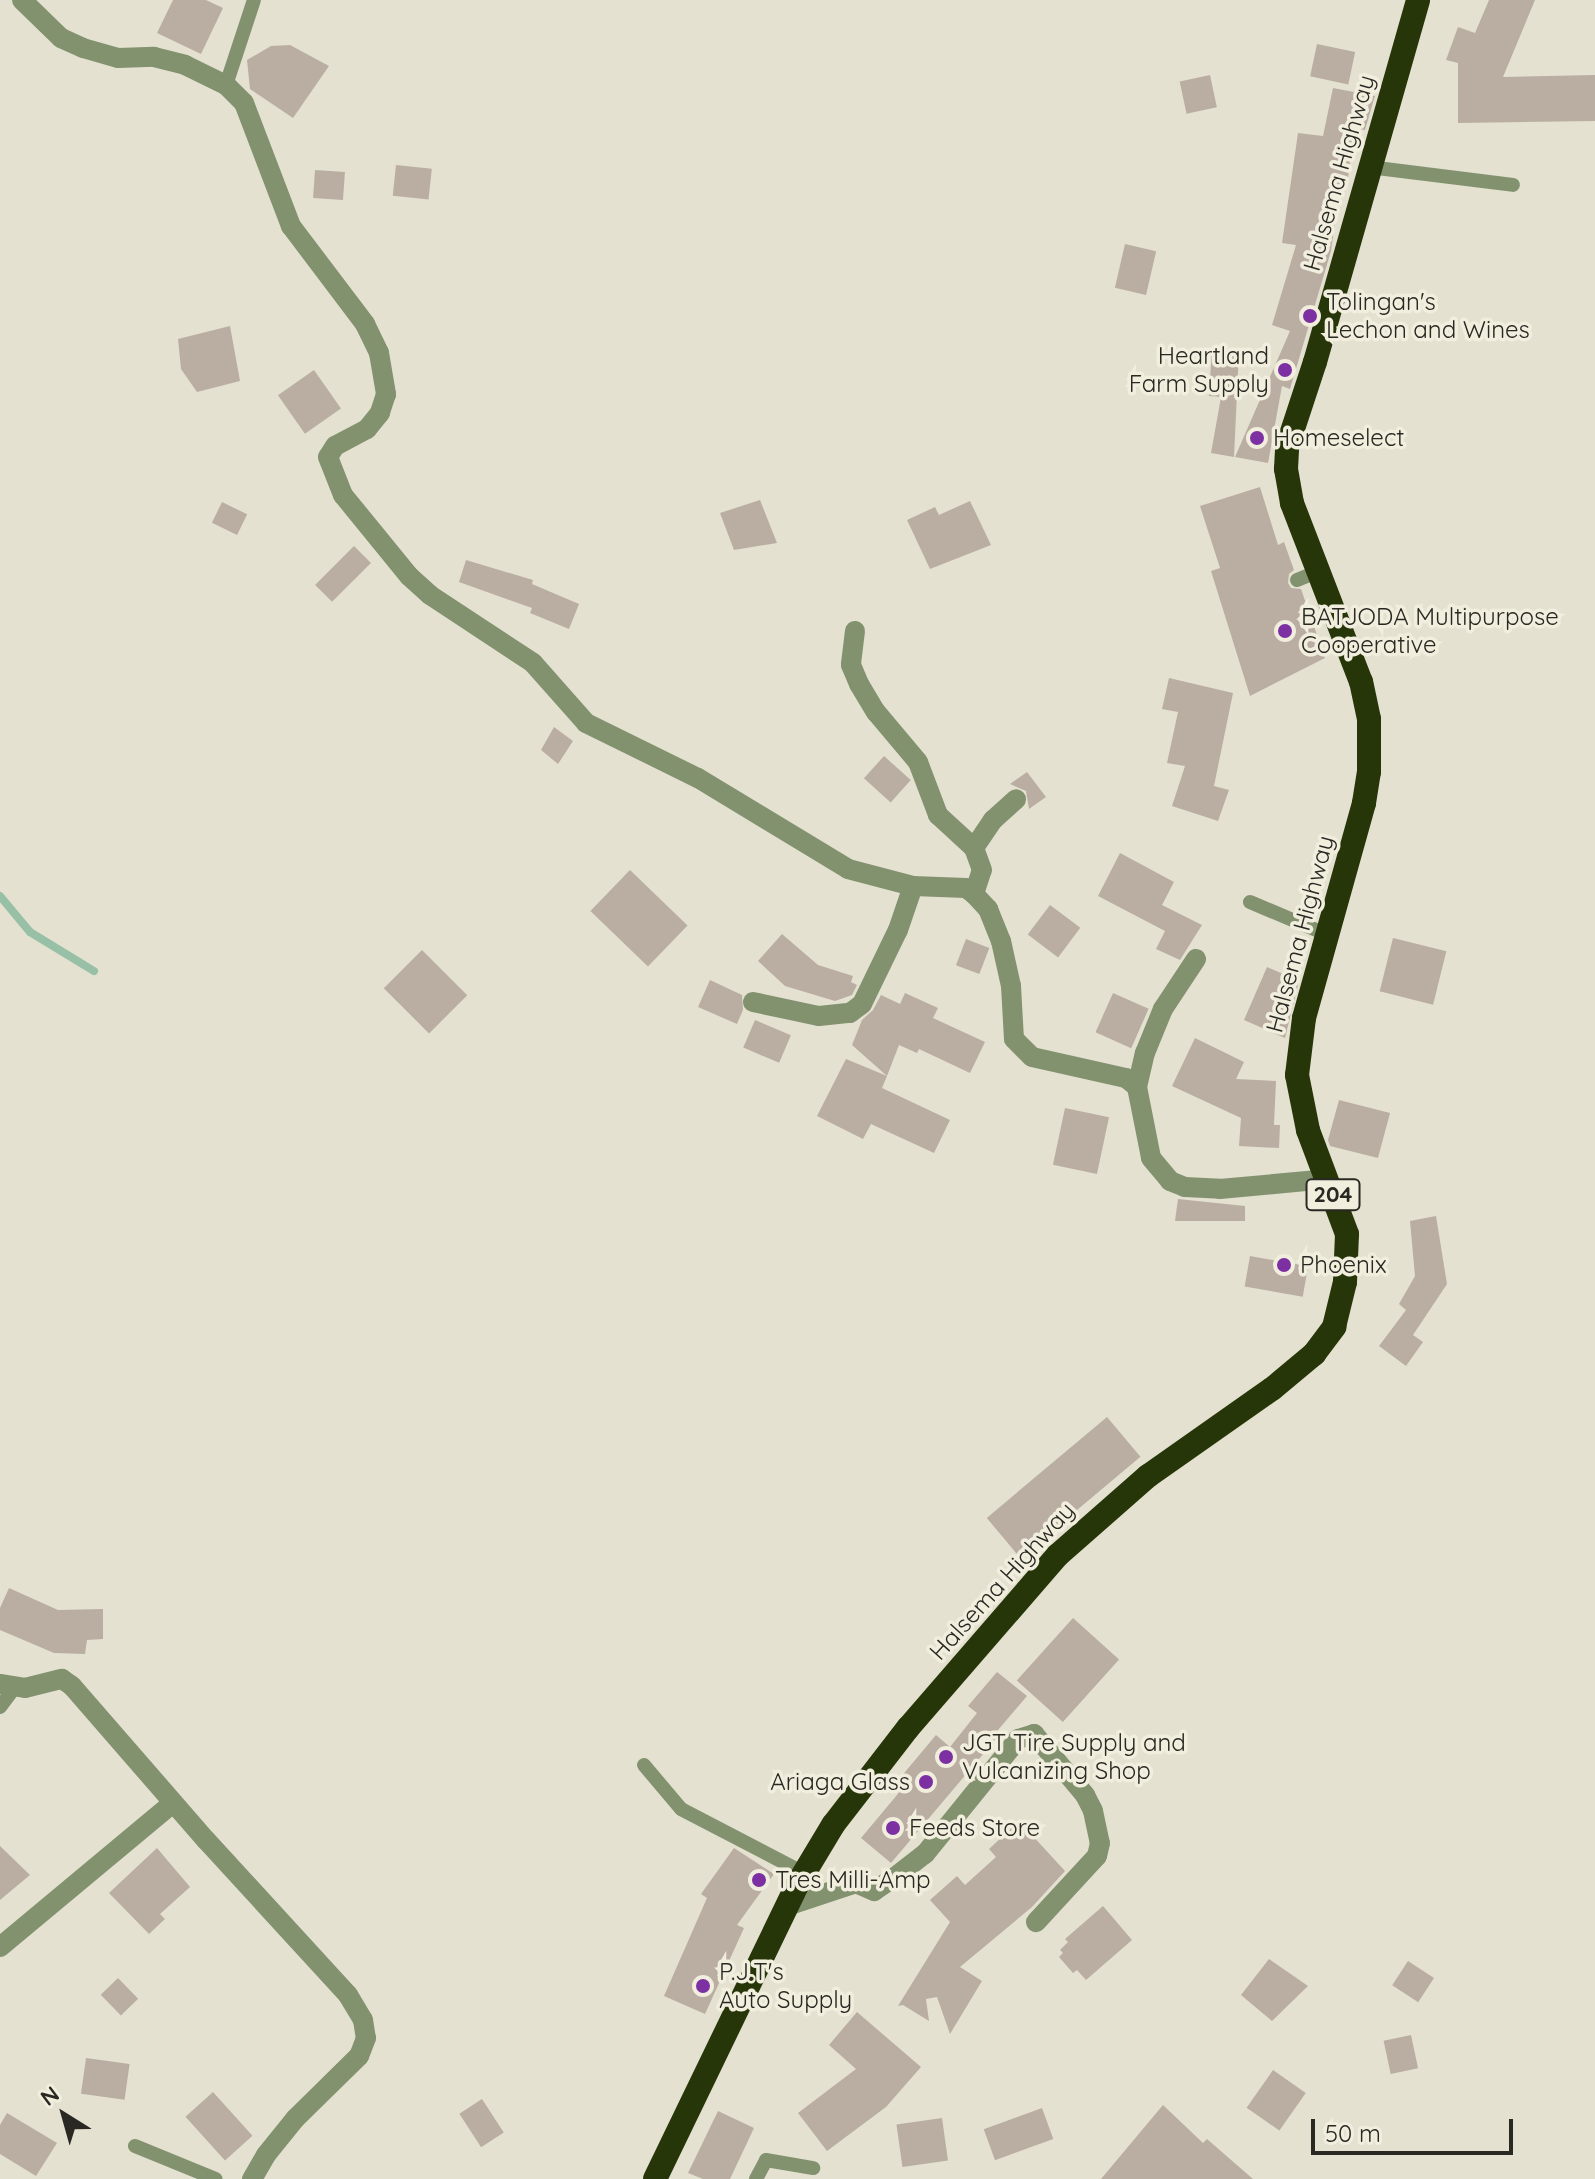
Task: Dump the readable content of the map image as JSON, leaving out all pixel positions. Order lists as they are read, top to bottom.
{
  "streets": {
    "highway": ["Halsema Highway", "204"]
  },
  "places": [
    "Tolingan's Lechon and Wines",
    "Heartland Farm Supply",
    "Homeselect",
    "BATJODA Multipurpose Cooperative",
    "Phoenix",
    "JGT Tire Supply and Vulcanizing Shop",
    "Ariaga Glass",
    "Feeds Store",
    "Tres Milli-Amp",
    "P.J.T's Auto Supply"
  ],
  "scale_bar": "50 m",
  "north": "top left"
}
